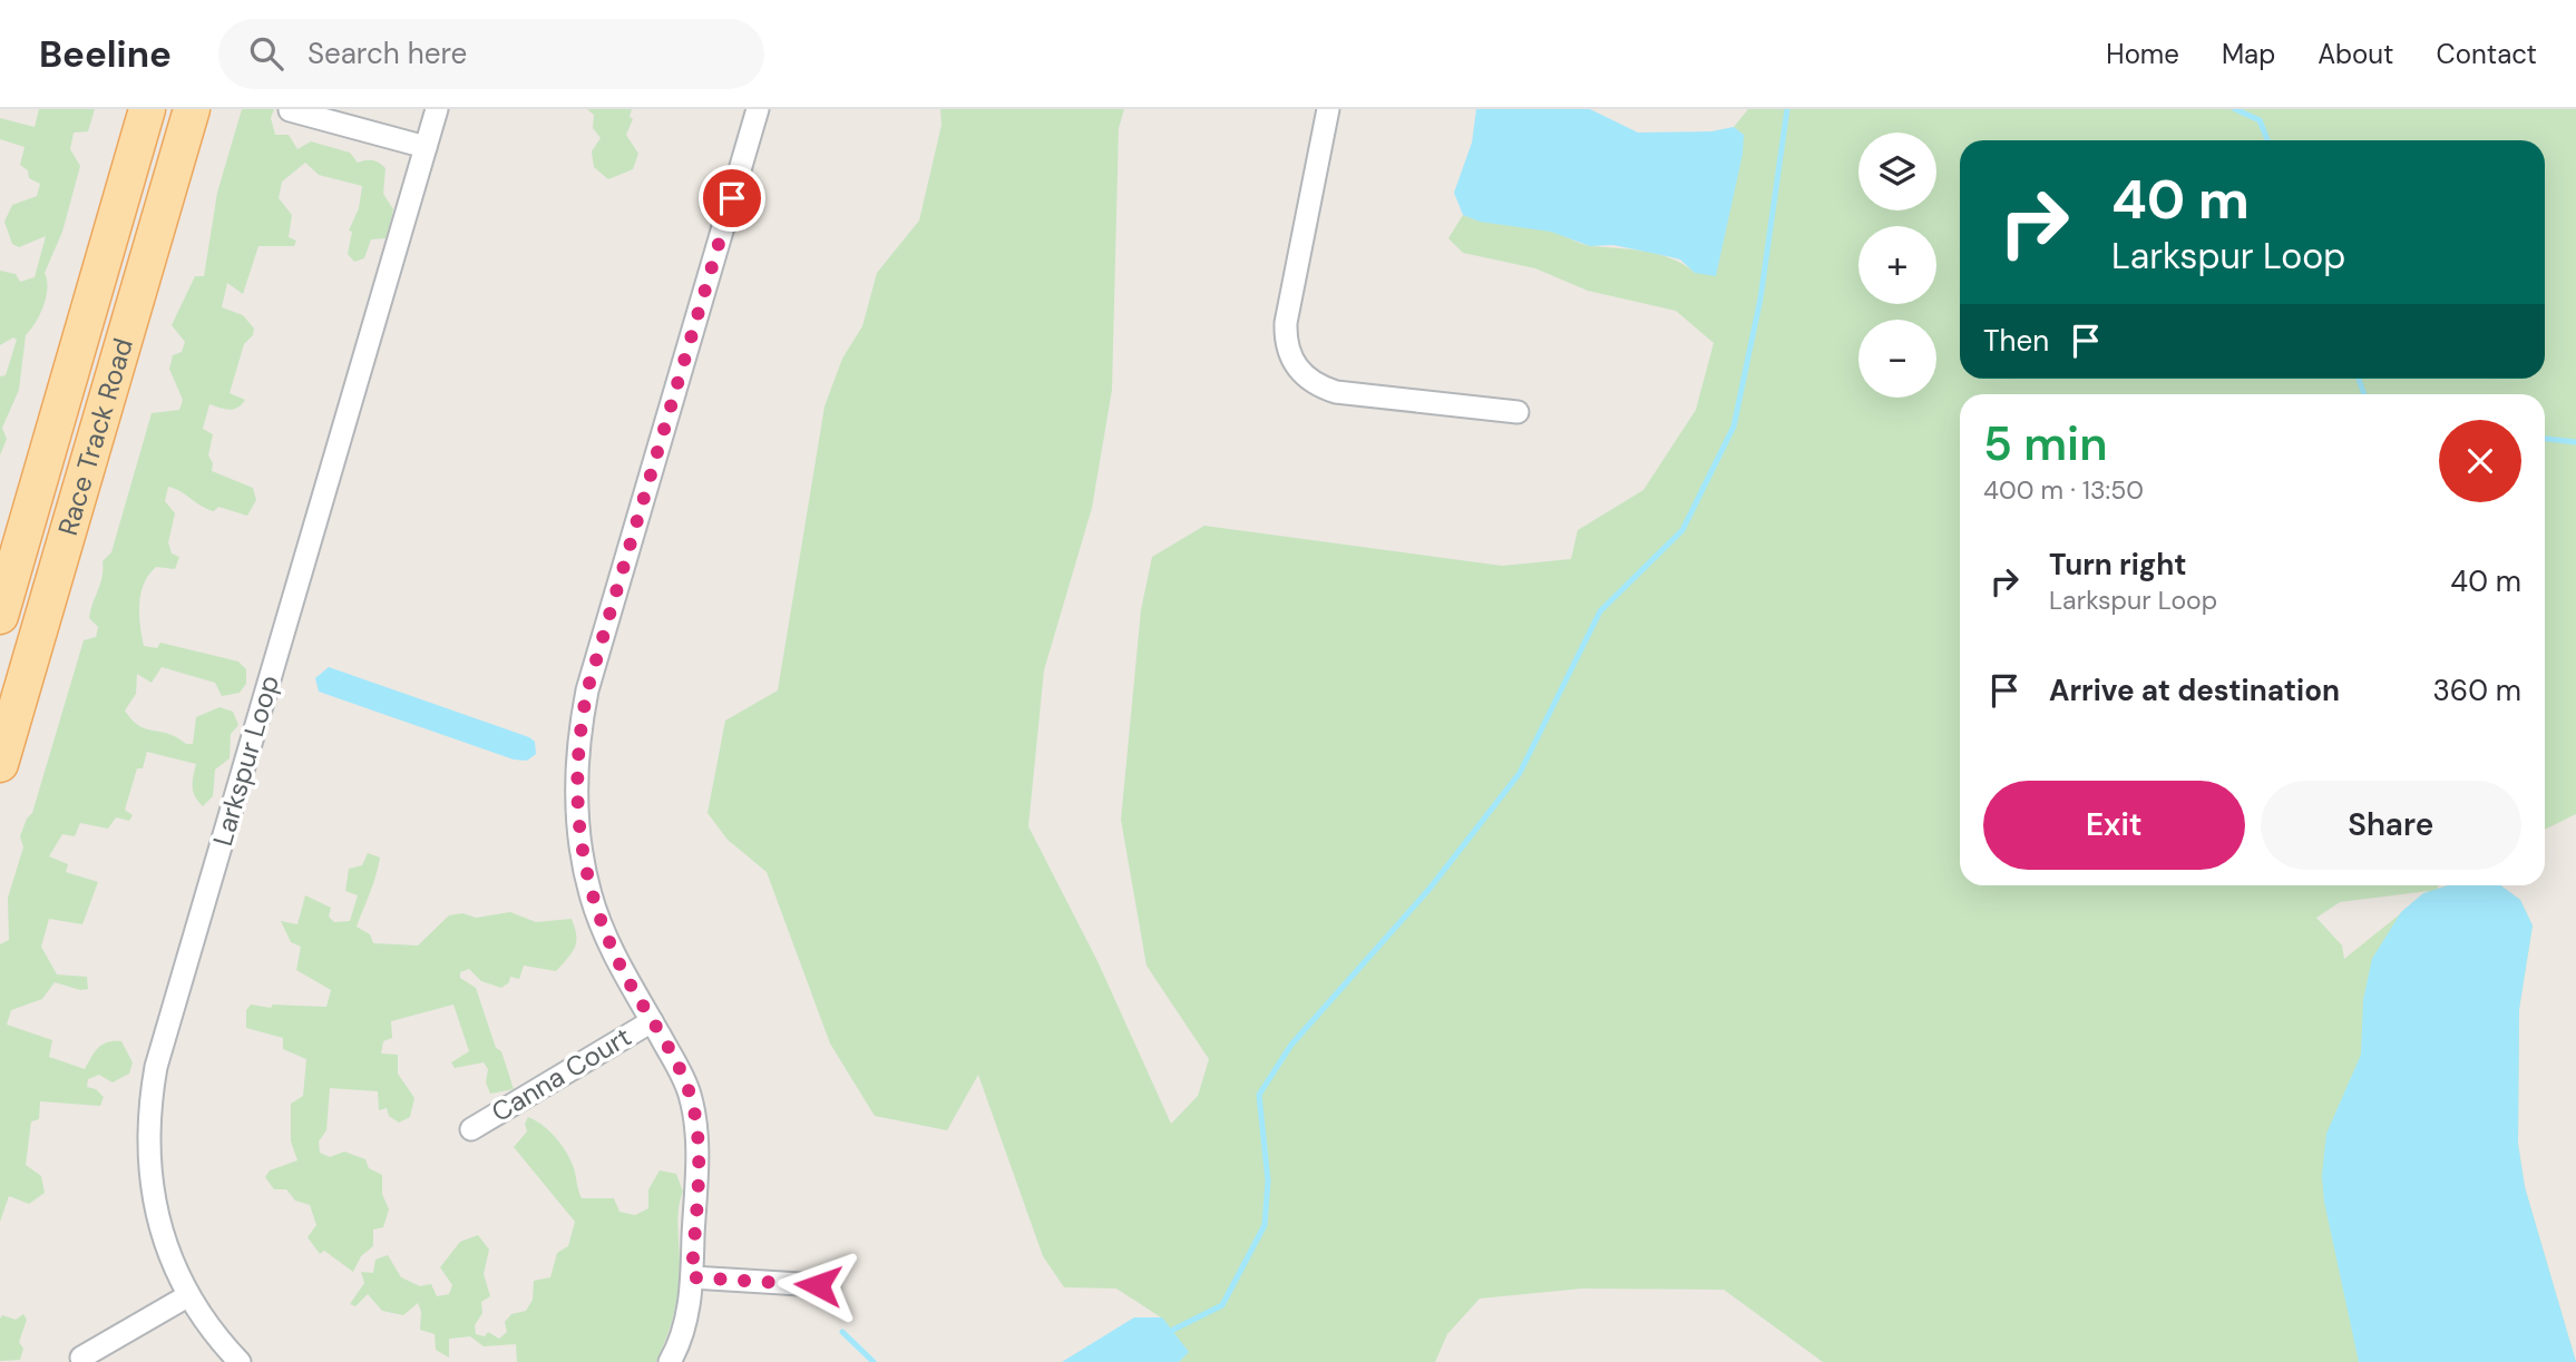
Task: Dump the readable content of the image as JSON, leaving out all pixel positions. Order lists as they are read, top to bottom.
{
  "streets": {
    "main road": ["Race Track Road"],
    "street": ["Larkspur Loop", "Canna Court"]
  },
  "page": {
    "header": "Beeline",
    "search": "Search here",
    "nav": [
      "Home",
      "Map",
      "About",
      "Contact"
    ],
    "map_buttons": ["+", "−"],
    "turn": ["40 m", "Larkspur Loop"],
    "then": "Then",
    "heading": ["5 min", "400 m · 13:50"],
    "list": [
      {
        "name": "Turn right",
        "note": "Larkspur Loop",
        "value": "40 m"
      },
      {
        "name": "Arrive at destination",
        "value": "360 m"
      }
    ],
    "buttons": ["Exit", "Share"]
  }
}
